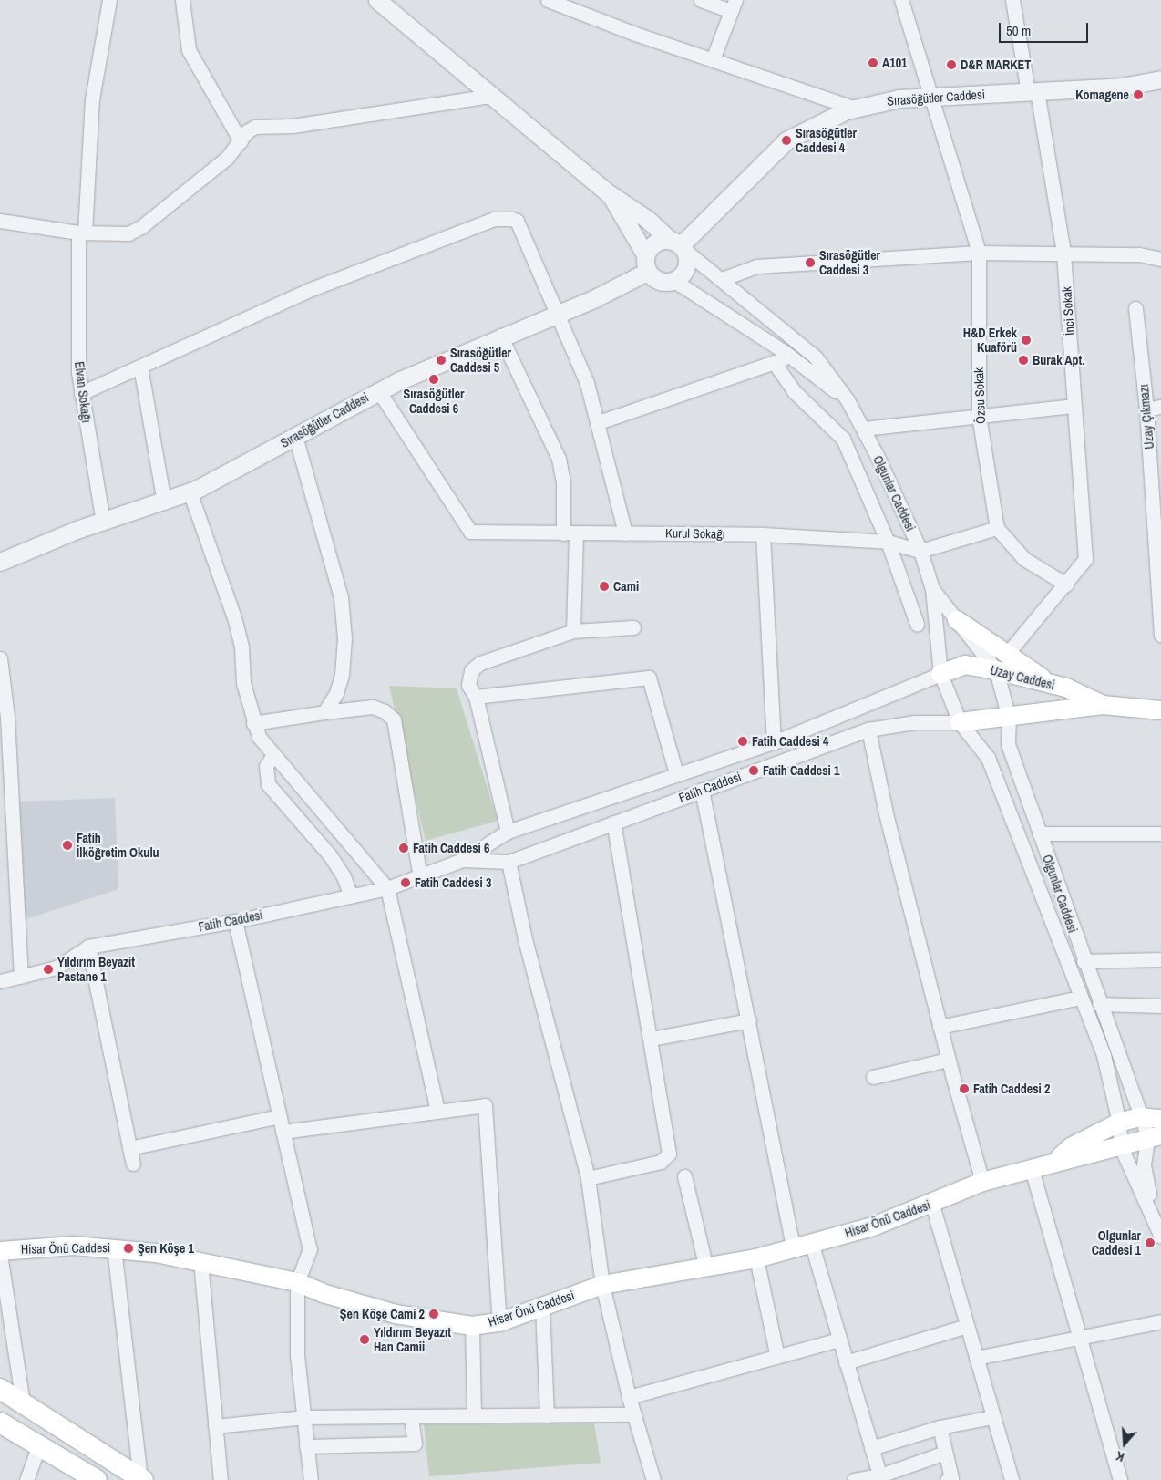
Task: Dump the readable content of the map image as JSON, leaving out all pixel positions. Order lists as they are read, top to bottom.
{
  "streets": {
    "main road": ["Uzay Caddesi", "Hisar Önü Caddesi"],
    "street": [
      "Sırasöğütler Caddesi",
      "İnci Sokak",
      "Elvan Sokağı",
      "Özsu Sokak",
      "Uzay Çıkmazı",
      "Olgunlar Caddesi",
      "Kurul Sokağı",
      "Fatih Caddesi"
    ]
  },
  "crossings": [
    ["Sırasöğütler Caddesi", "İnci Sokak"],
    ["Sırasöğütler Caddesi", "Elvan Sokağı"],
    ["Sırasöğütler Caddesi", "Özsu Sokak"],
    ["Sırasöğütler Caddesi", "Olgunlar Caddesi"],
    ["Sırasöğütler Caddesi", "Kurul Sokağı"],
    ["Olgunlar Caddesi", "Kurul Sokağı"],
    ["Olgunlar Caddesi", "Uzay Caddesi"],
    ["Olgunlar Caddesi", "Fatih Caddesi"],
    ["Olgunlar Caddesi", "Hisar Önü Caddesi"],
    ["Uzay Caddesi", "Fatih Caddesi"]
  ],
  "places": [
    "A101",
    "D&R MARKET",
    "Komagene",
    "Sırasöğütler Caddesi 4",
    "Sırasöğütler Caddesi 3",
    "H&D Erkek Kuaförü",
    "Sırasöğütler Caddesi 5",
    "Burak Apt.",
    "Sırasöğütler Caddesi 6",
    "Cami",
    "Fatih Caddesi 4",
    "Fatih Caddesi 1",
    "Fatih İlköğretim Okulu",
    "Fatih Caddesi 6",
    "Fatih Caddesi 3",
    "Yıldırım Beyazit Pastane 1",
    "Fatih Caddesi 2",
    "Olgunlar Caddesi 1",
    "Şen Köşe 1",
    "Şen Köşe Cami 2",
    "Yıldırım Beyazıt Han Camii"
  ],
  "scale_bar": "50 m",
  "north": "bottom"
}
